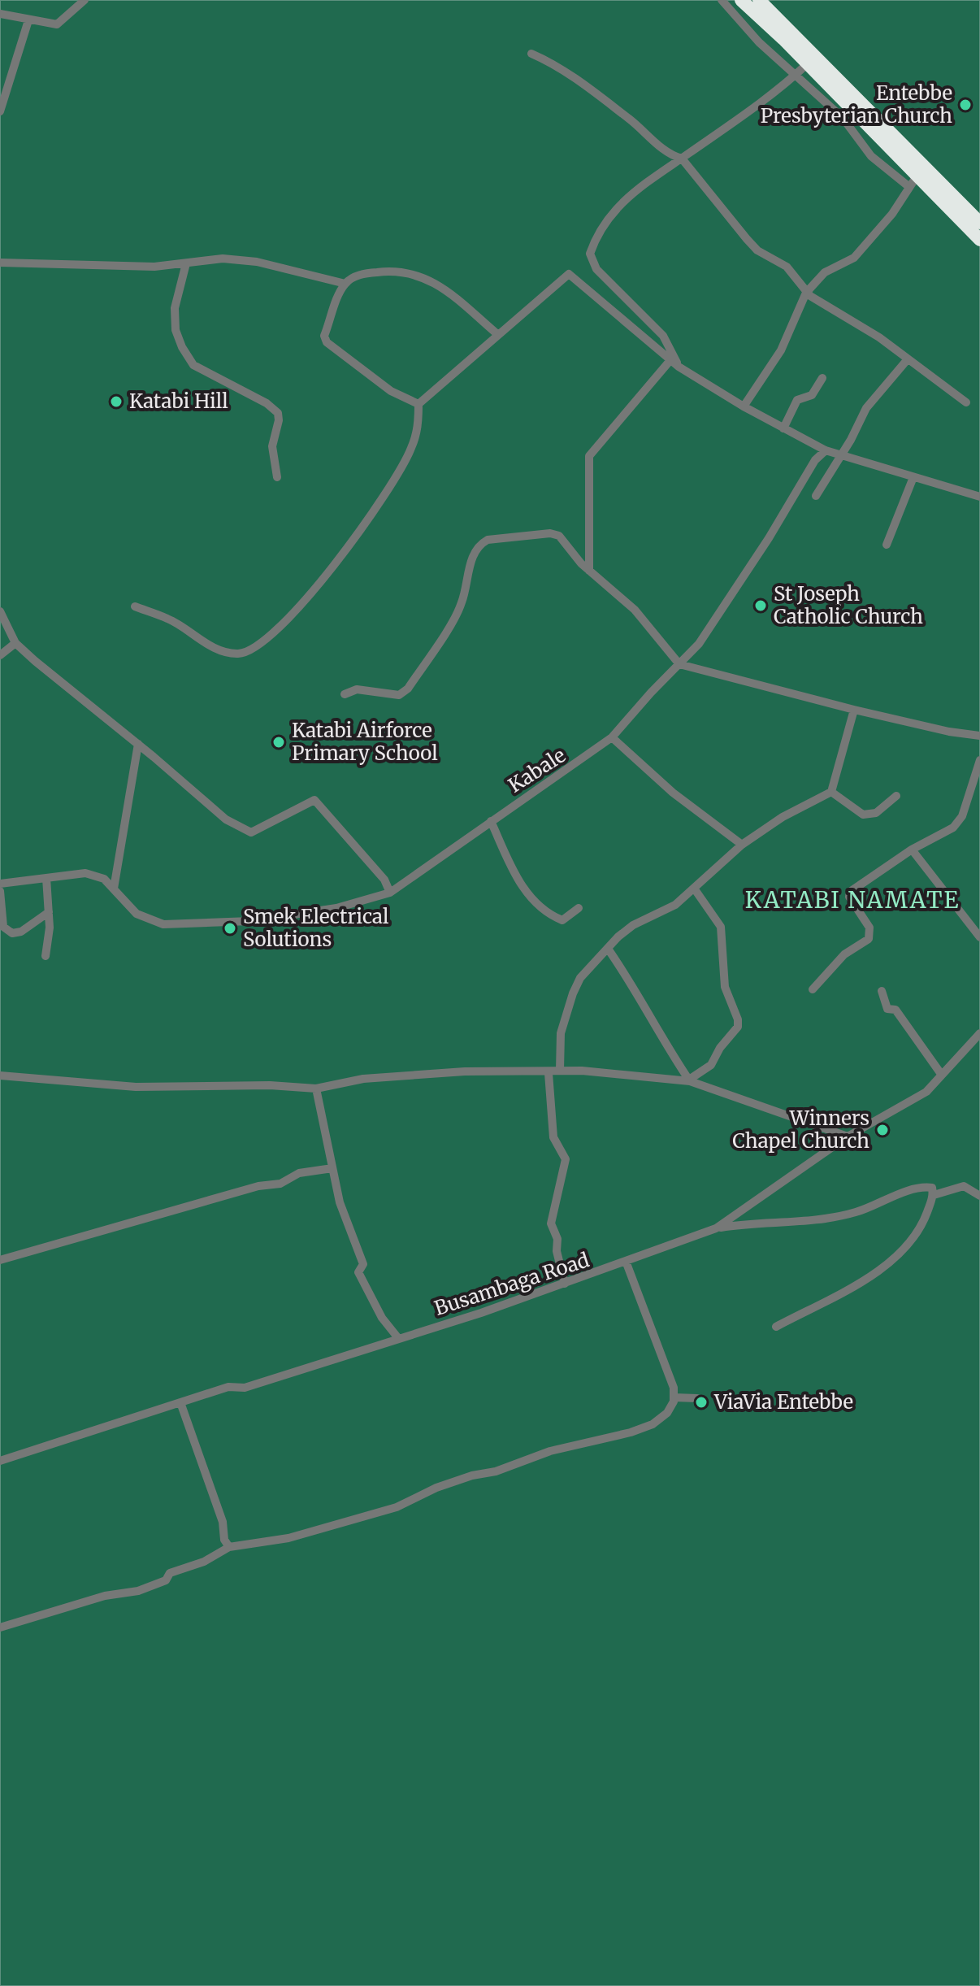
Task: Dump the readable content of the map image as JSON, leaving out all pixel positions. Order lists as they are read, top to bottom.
{
  "streets": {
    "street": ["Kabale", "Busambaga Road"]
  },
  "districts": ["KATABI NAMATE"],
  "places": [
    "Entebbe Presbyterian Church",
    "Katabi Hill",
    "St Joseph Catholic Church",
    "Katabi Airforce Primary School",
    "Smek Electrical Solutions",
    "Winners Chapel Church",
    "ViaVia Entebbe"
  ]
}
